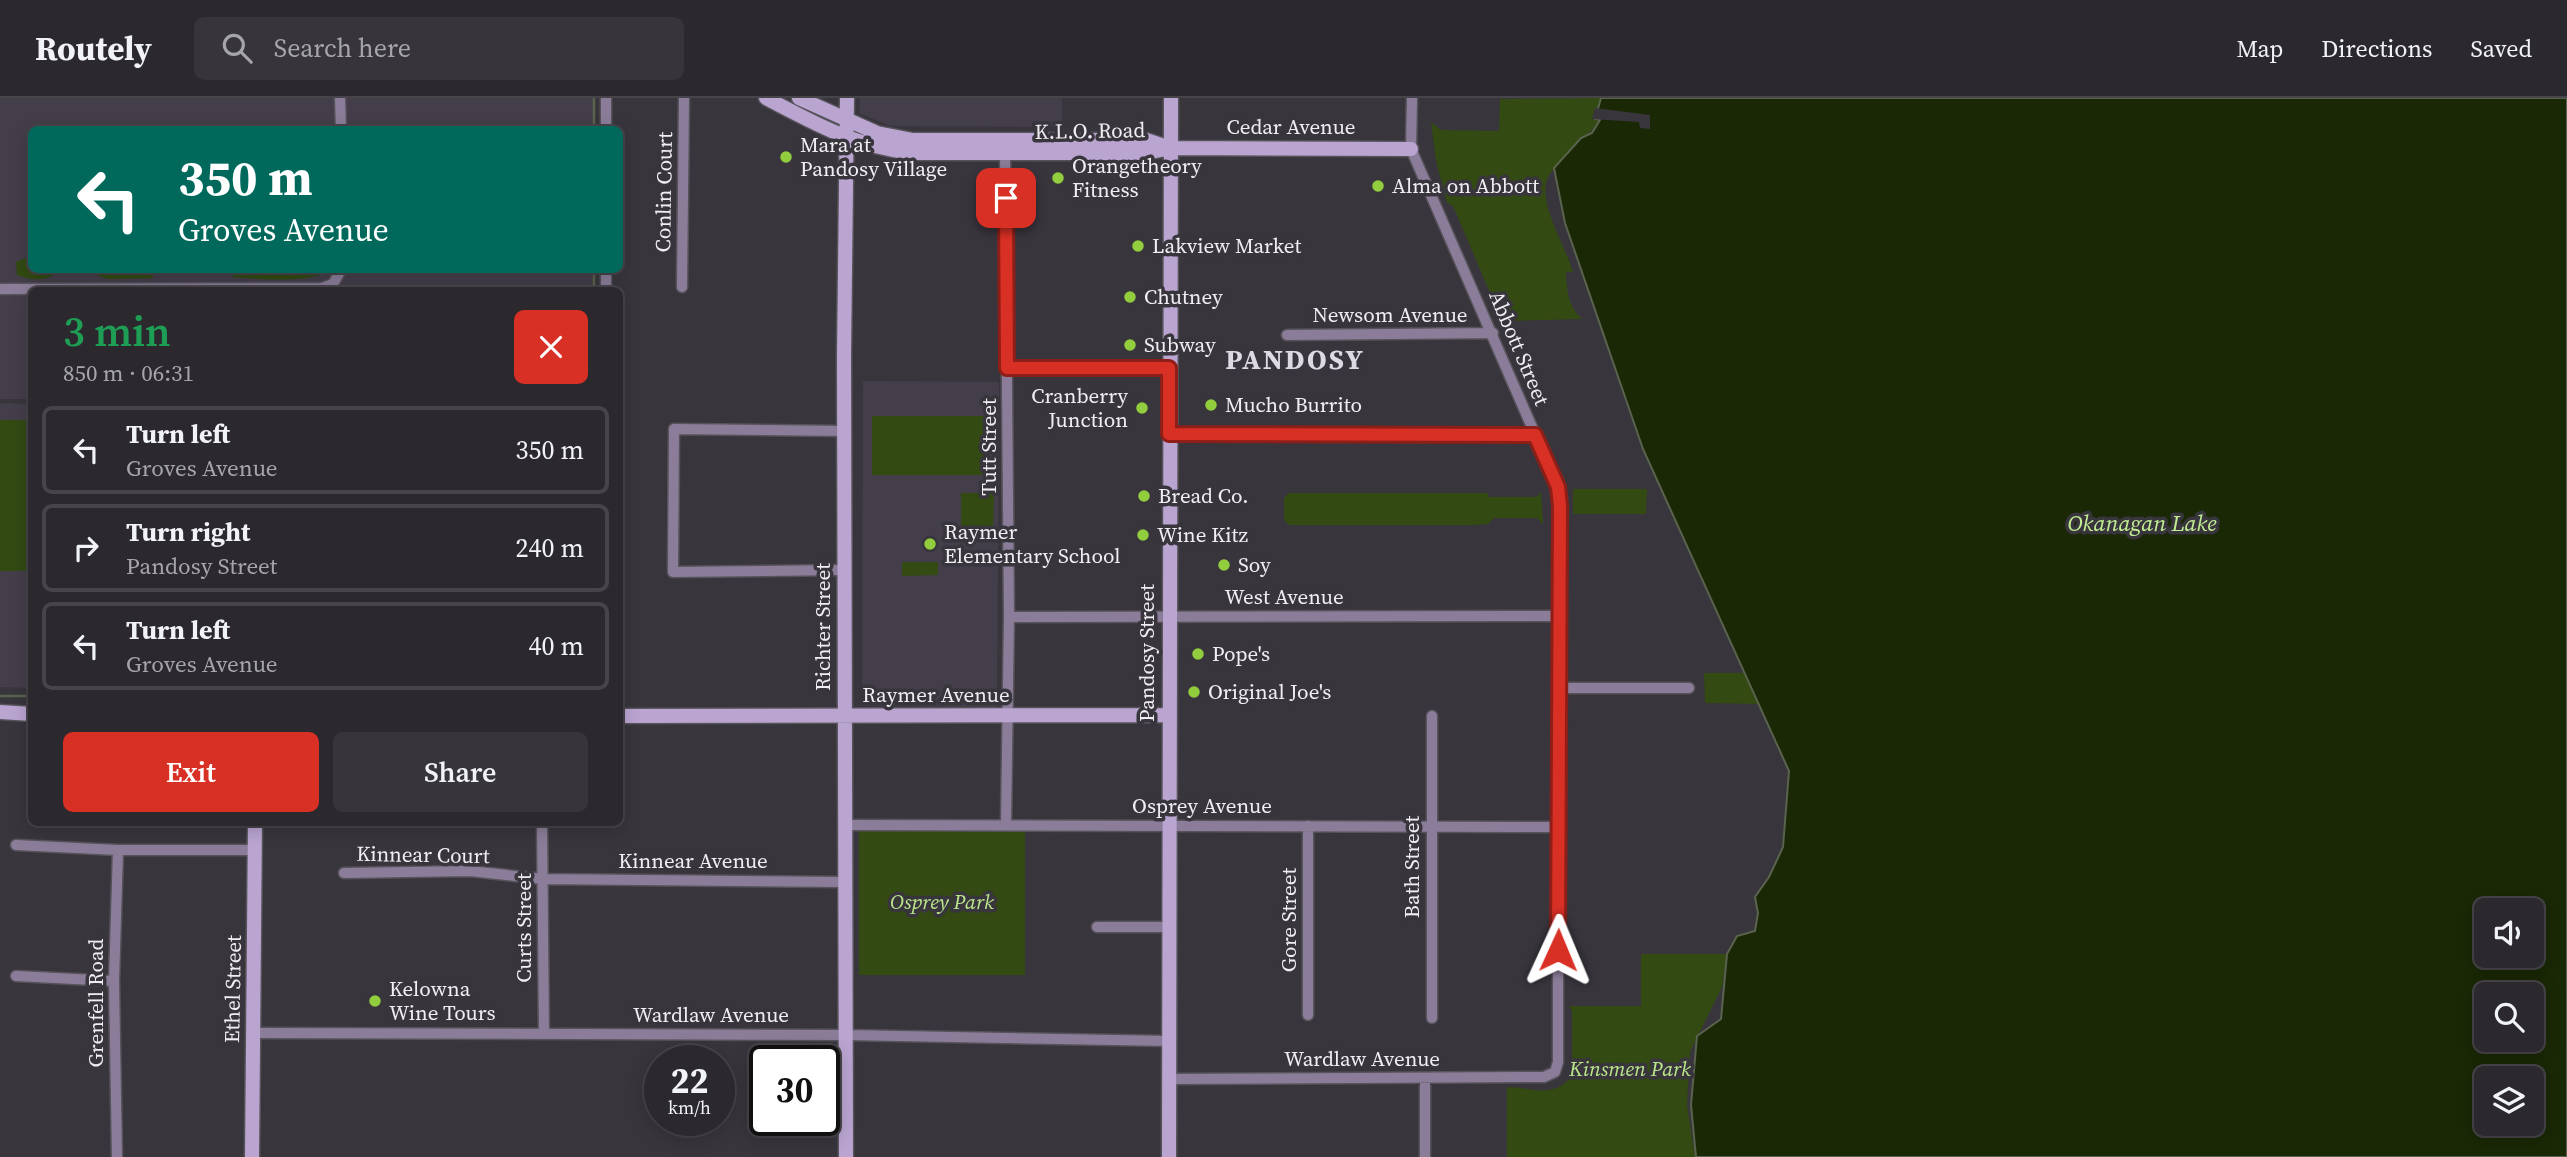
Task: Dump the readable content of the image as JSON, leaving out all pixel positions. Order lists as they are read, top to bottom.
{
  "streets": {
    "street": [
      "Cedar Avenue",
      "K.L.O. Road",
      "Conlin Court",
      "Newsom Avenue",
      "Abbott Street",
      "Tutt Street",
      "West Avenue",
      "Richter Street",
      "Pandosy Street",
      "Raymer Avenue",
      "Osprey Avenue",
      "Kinnear Court",
      "Kinnear Avenue",
      "Bath Street",
      "Gore Street",
      "Curts Street",
      "Ethel Street",
      "Grenfell Road",
      "Wardlaw Avenue"
    ]
  },
  "crossings": [
    ["Cedar Avenue", "K.L.O. Road"],
    ["Cedar Avenue", "Abbott Street"],
    ["Cedar Avenue", "Pandosy Street"],
    ["K.L.O. Road", "Tutt Street"],
    ["K.L.O. Road", "Richter Street"],
    ["K.L.O. Road", "Pandosy Street"],
    ["Newsom Avenue", "Abbott Street"],
    ["Abbott Street", "West Avenue"],
    ["Abbott Street", "Osprey Avenue"],
    ["Abbott Street", "Wardlaw Avenue"],
    ["Tutt Street", "West Avenue"],
    ["Tutt Street", "Raymer Avenue"],
    ["Tutt Street", "Osprey Avenue"],
    ["West Avenue", "Pandosy Street"],
    ["Richter Street", "Raymer Avenue"],
    ["Richter Street", "Osprey Avenue"],
    ["Richter Street", "Kinnear Avenue"],
    ["Richter Street", "Wardlaw Avenue"],
    ["Pandosy Street", "Raymer Avenue"],
    ["Pandosy Street", "Osprey Avenue"],
    ["Pandosy Street", "Wardlaw Avenue"],
    ["Osprey Avenue", "Bath Street"],
    ["Osprey Avenue", "Gore Street"],
    ["Kinnear Court", "Kinnear Avenue"],
    ["Kinnear Court", "Curts Street"],
    ["Kinnear Avenue", "Curts Street"],
    ["Curts Street", "Wardlaw Avenue"],
    ["Ethel Street", "Wardlaw Avenue"]
  ],
  "districts": ["PANDOSY"],
  "water": ["Okanagan Lake"],
  "parks": ["Osprey Park", "Kinsmen Park"],
  "places": [
    "Mara at Pandosy Village",
    "Orangetheory Fitness",
    "Alma on Abbott",
    "Lakview Market",
    "Chutney",
    "Subway",
    "Mucho Burrito",
    "Cranberry Junction",
    "Bread Co.",
    "Wine Kitz",
    "Raymer Elementary School",
    "Soy",
    "Pope's",
    "Original Joe's",
    "Kelowna Wine Tours"
  ],
  "page": {
    "header": "Routely",
    "search": "Search here",
    "nav": ["Map", "Directions", "Saved"],
    "turn": ["350 m", "Groves Avenue"],
    "heading": ["3 min", "850 m · 06:31"],
    "list": [
      {
        "name": "Turn left",
        "note": "Groves Avenue",
        "value": "350 m"
      },
      {
        "name": "Turn right",
        "note": "Pandosy Street",
        "value": "240 m"
      },
      {
        "name": "Turn left",
        "note": "Groves Avenue",
        "value": "40 m"
      }
    ],
    "buttons": ["Exit", "Share"],
    "speed": "22 km/h",
    "limit": "30"
  }
}
